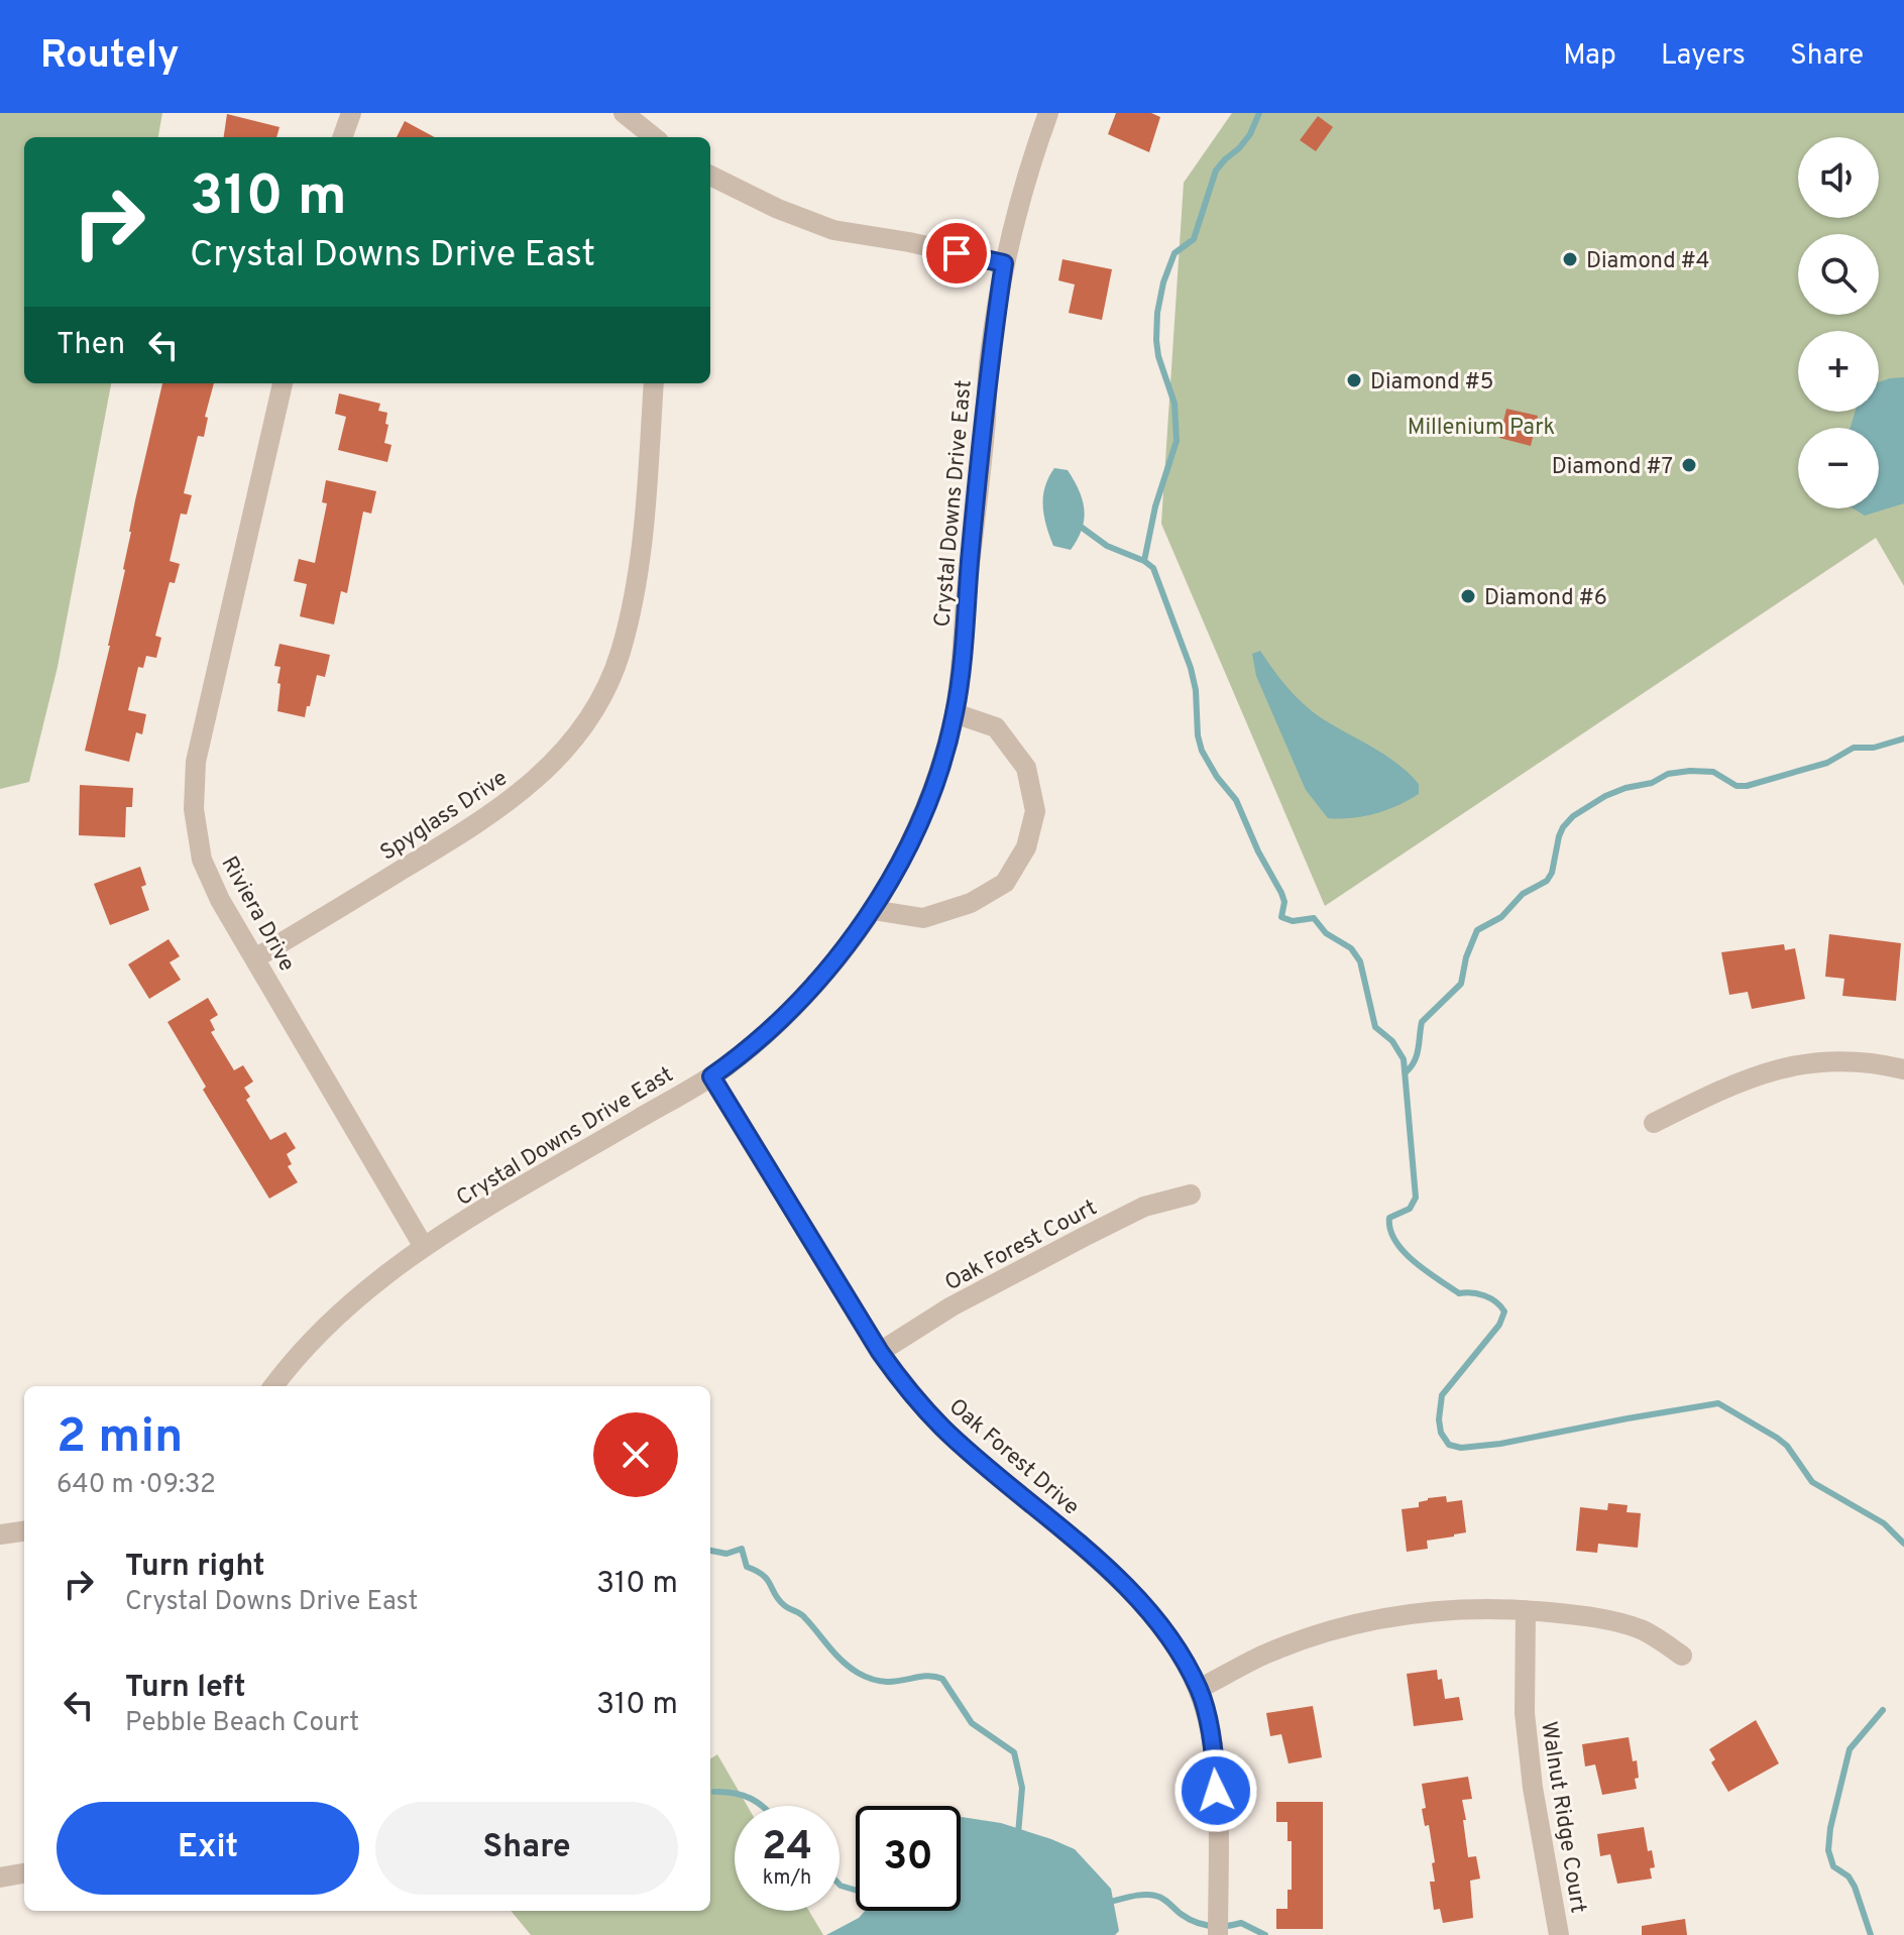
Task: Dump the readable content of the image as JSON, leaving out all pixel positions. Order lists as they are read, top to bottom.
{
  "streets": {
    "street": [
      "Crystal Downs Drive East",
      "Spyglass Drive",
      "Riviera Drive",
      "Oak Forest Court",
      "Oak Forest Drive",
      "Walnut Ridge Court"
    ]
  },
  "crossings": [
    ["Crystal Downs Drive East", "Riviera Drive"],
    ["Crystal Downs Drive East", "Oak Forest Drive"],
    ["Spyglass Drive", "Riviera Drive"],
    ["Oak Forest Court", "Oak Forest Drive"]
  ],
  "parks": ["Millenium Park"],
  "places": [
    "Diamond #4",
    "Diamond #5",
    "Diamond #7",
    "Diamond #6"
  ],
  "page": {
    "header": "Routely",
    "nav": ["Map", "Layers", "Share"],
    "map_buttons": ["+", "−"],
    "turn": ["310 m", "Crystal Downs Drive East"],
    "then": "Then",
    "heading": ["2 min", "640 m · 09:32"],
    "list": [
      {
        "name": "Turn right",
        "note": "Crystal Downs Drive East",
        "value": "310 m"
      },
      {
        "name": "Turn left",
        "note": "Pebble Beach Court",
        "value": "310 m"
      }
    ],
    "buttons": ["Exit", "Share"],
    "speed": "24 km/h",
    "limit": "30"
  }
}
